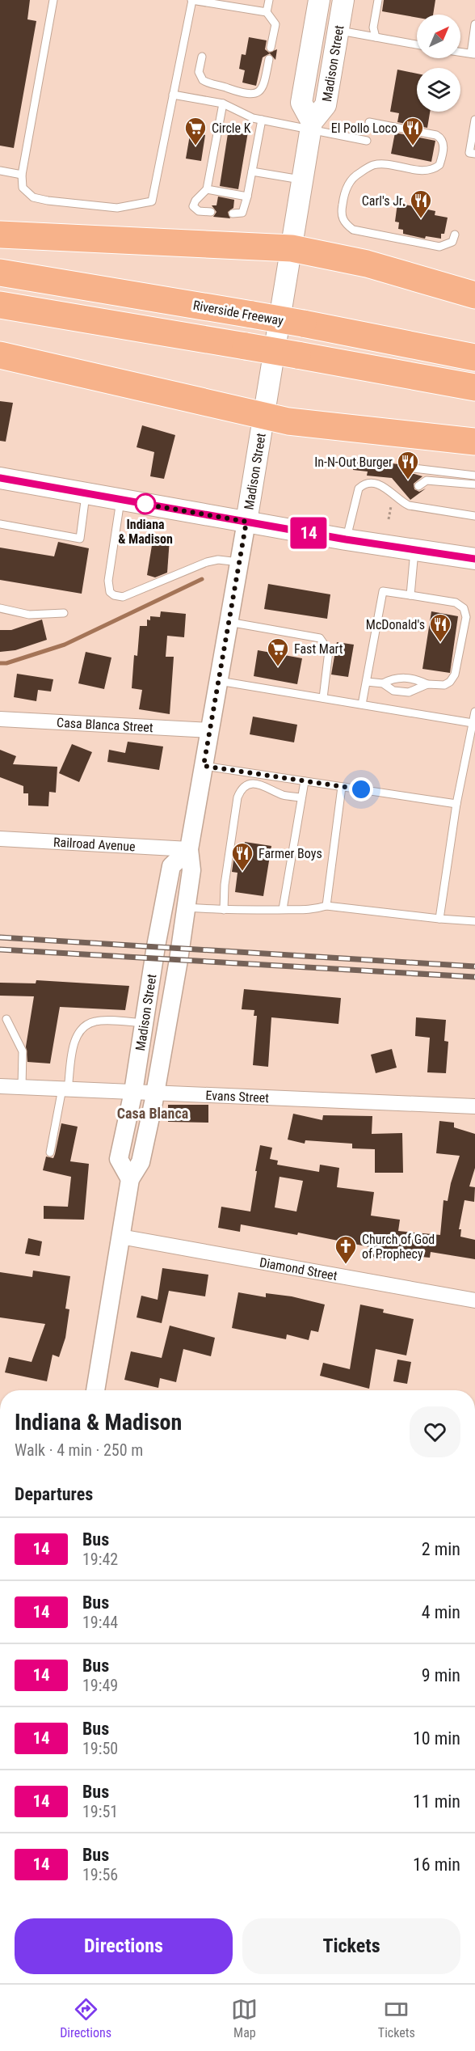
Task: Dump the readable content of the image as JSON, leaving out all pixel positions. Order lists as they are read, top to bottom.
{
  "streets": {
    "highway": ["Riverside Freeway"],
    "main road": ["Madison Street"],
    "street": [
      "Casa Blanca Street",
      "Railroad Avenue",
      "Evans Street",
      "Diamond Street"
    ]
  },
  "crossings": [
    ["Madison Street", "Casa Blanca Street"],
    ["Madison Street", "Railroad Avenue"],
    ["Madison Street", "Evans Street"],
    ["Madison Street", "Diamond Street"]
  ],
  "districts": ["Casa Blanca"],
  "places": {
    "supermarket": ["Circle K", "Fast Mart"],
    "restaurant": [
      "El Pollo Loco",
      "Carl's Jr.",
      "In-N-Out Burger",
      "McDonald's",
      "Farmer Boys"
    ],
    "other": ["Indiana & Madison"],
    "church": ["Church of God of Prophecy"]
  },
  "lines": ["bus line 14"],
  "north": "top right",
  "page": {
    "on_map": "14",
    "heading": [
      ["Indiana & Madison", "Walk · 4 min · 250 m"],
      "Departures"
    ],
    "list": [
      {
        "mark": "14",
        "name": "Bus",
        "note": "19:42",
        "value": "2 min"
      },
      {
        "mark": "14",
        "name": "Bus",
        "note": "19:44",
        "value": "4 min"
      },
      {
        "mark": "14",
        "name": "Bus",
        "note": "19:49",
        "value": "9 min"
      },
      {
        "mark": "14",
        "name": "Bus",
        "note": "19:50",
        "value": "10 min"
      },
      {
        "mark": "14",
        "name": "Bus",
        "note": "19:51",
        "value": "11 min"
      },
      {
        "mark": "14",
        "name": "Bus",
        "note": "19:56",
        "value": "16 min"
      }
    ],
    "buttons": ["Directions", "Tickets"],
    "tabs": ["Directions", "Map", "Tickets"]
  }
}
